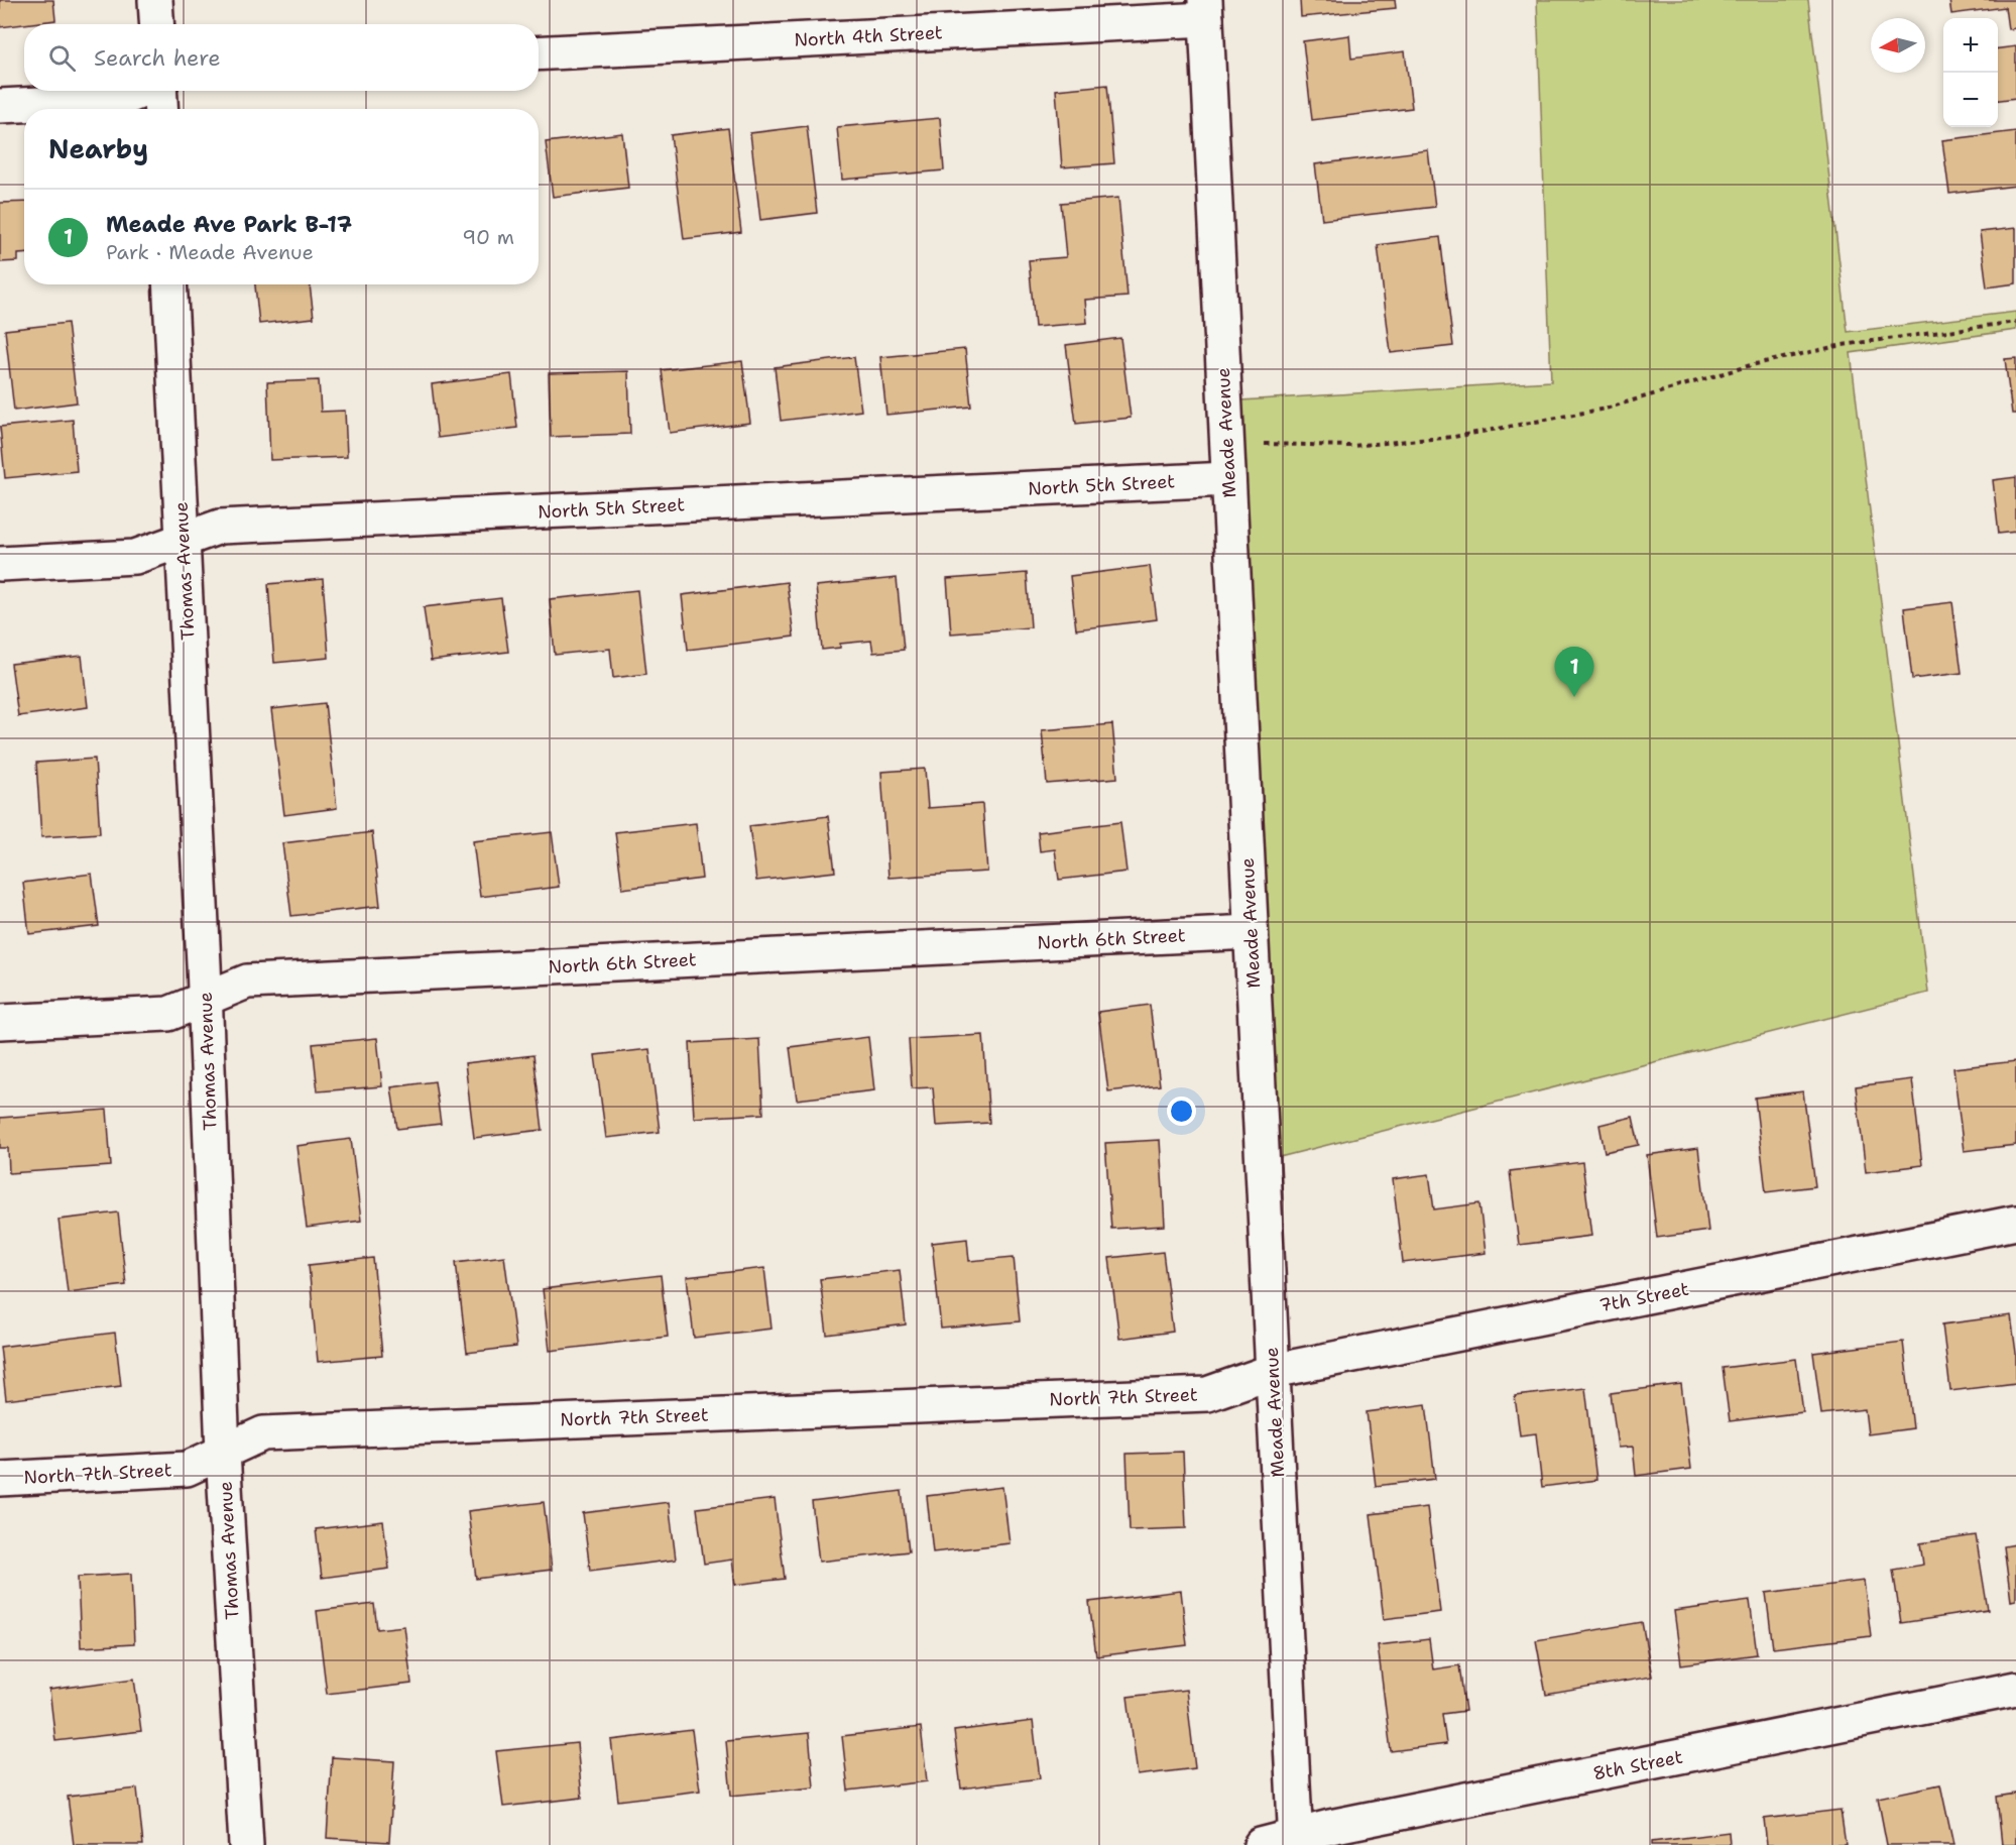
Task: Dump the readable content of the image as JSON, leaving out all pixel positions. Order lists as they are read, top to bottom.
{
  "streets": {
    "street": [
      "North 4th Street",
      "Meade Avenue",
      "North 5th Street",
      "Thomas Avenue",
      "North 6th Street",
      "7th Street",
      "North 7th Street",
      "8th Street"
    ]
  },
  "crossings": [
    ["North 4th Street", "Meade Avenue"],
    ["Meade Avenue", "North 5th Street"],
    ["Meade Avenue", "North 6th Street"],
    ["Meade Avenue", "7th Street"],
    ["Meade Avenue", "North 7th Street"],
    ["Meade Avenue", "8th Street"],
    ["North 5th Street", "Thomas Avenue"],
    ["Thomas Avenue", "North 6th Street"],
    ["Thomas Avenue", "North 7th Street"],
    ["7th Street", "North 7th Street"]
  ],
  "north": "left",
  "page": {
    "map_buttons": ["+", "−"],
    "search": "Search here",
    "heading": "Nearby",
    "list": [
      {
        "mark": "1",
        "name": "Meade Ave Park B-17",
        "note": "Park · Meade Avenue",
        "value": "90 m"
      }
    ],
    "pins": "1"
  }
}
